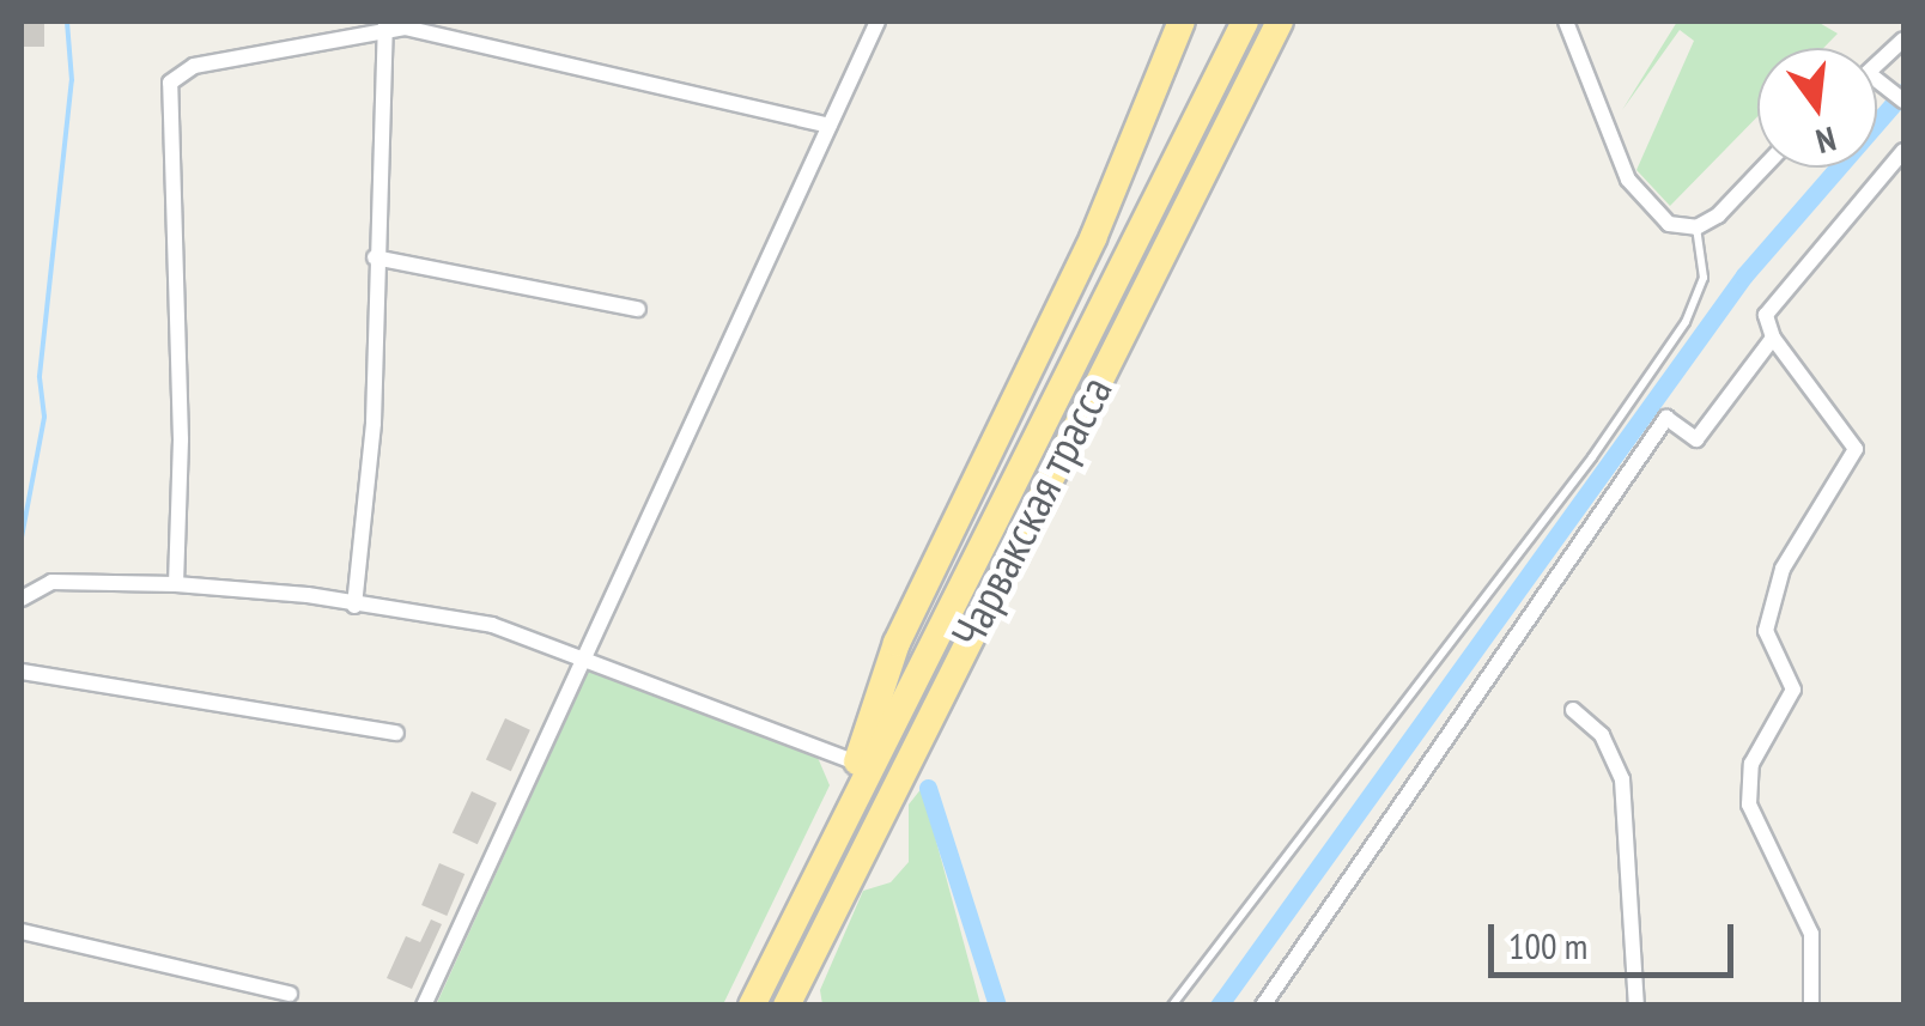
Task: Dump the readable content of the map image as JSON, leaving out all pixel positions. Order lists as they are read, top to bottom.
{
  "streets": {
    "highway": ["Чарвакская трасса"]
  },
  "scale_bar": "100 m",
  "north": "bottom"
}
